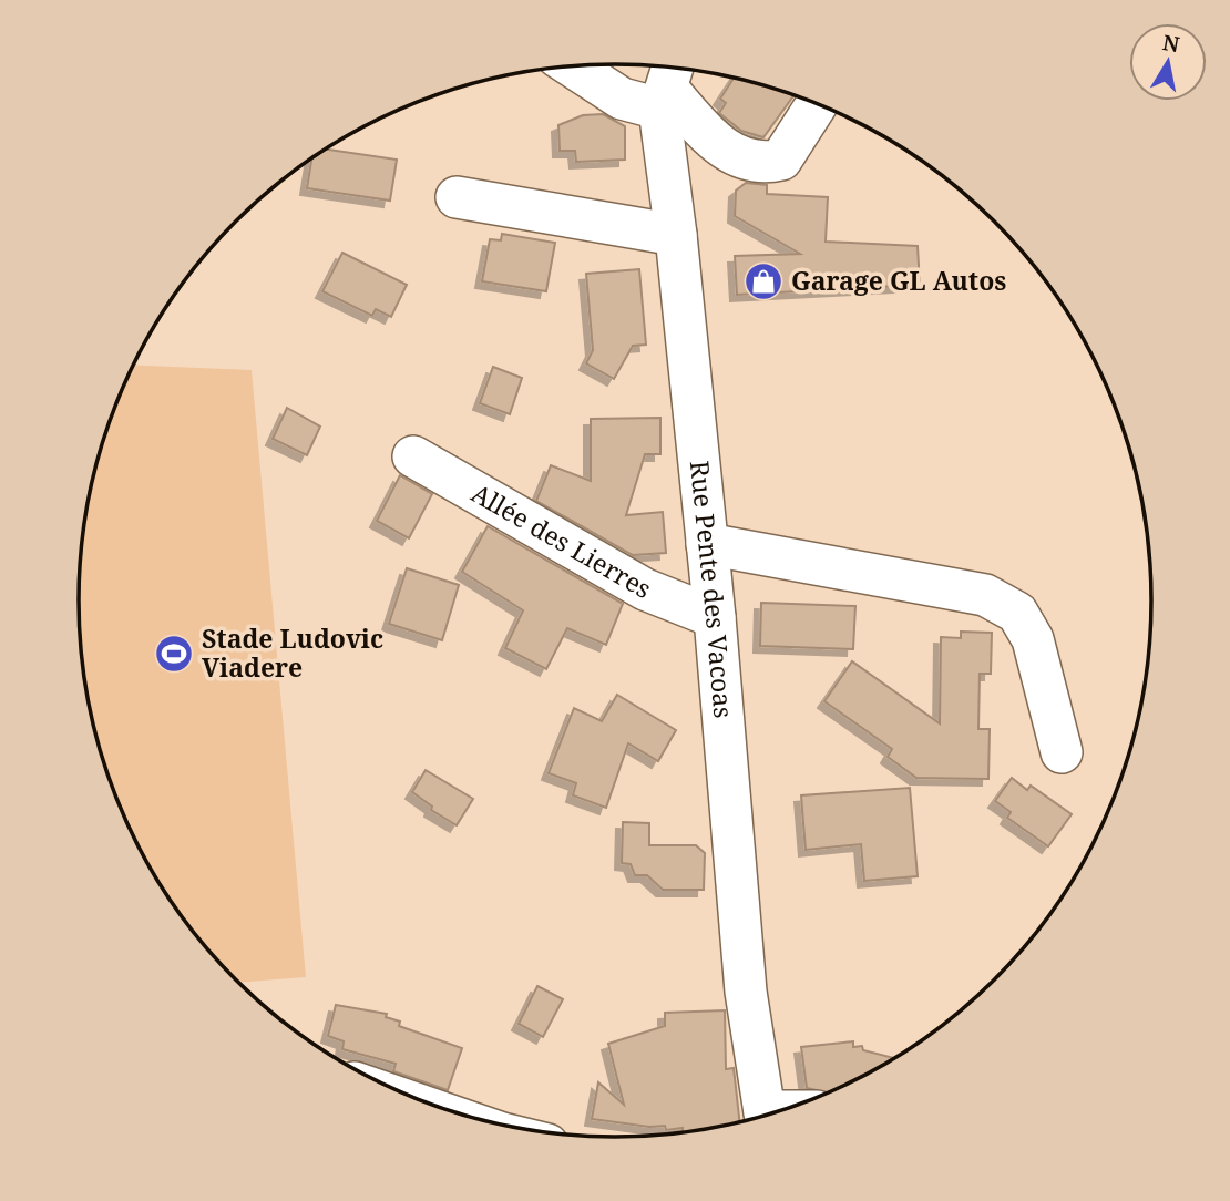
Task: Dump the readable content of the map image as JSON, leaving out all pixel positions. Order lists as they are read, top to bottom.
{
  "streets": {
    "street": ["Allée des Lierres", "Rue Pente des Vacoas"]
  },
  "crossings": [
    ["Allée des Lierres", "Rue Pente des Vacoas"]
  ],
  "places": {
    "shop": ["Garage GL Autos"],
    "sports": ["Stade Ludovic Viadere"]
  },
  "north": "top"
}
